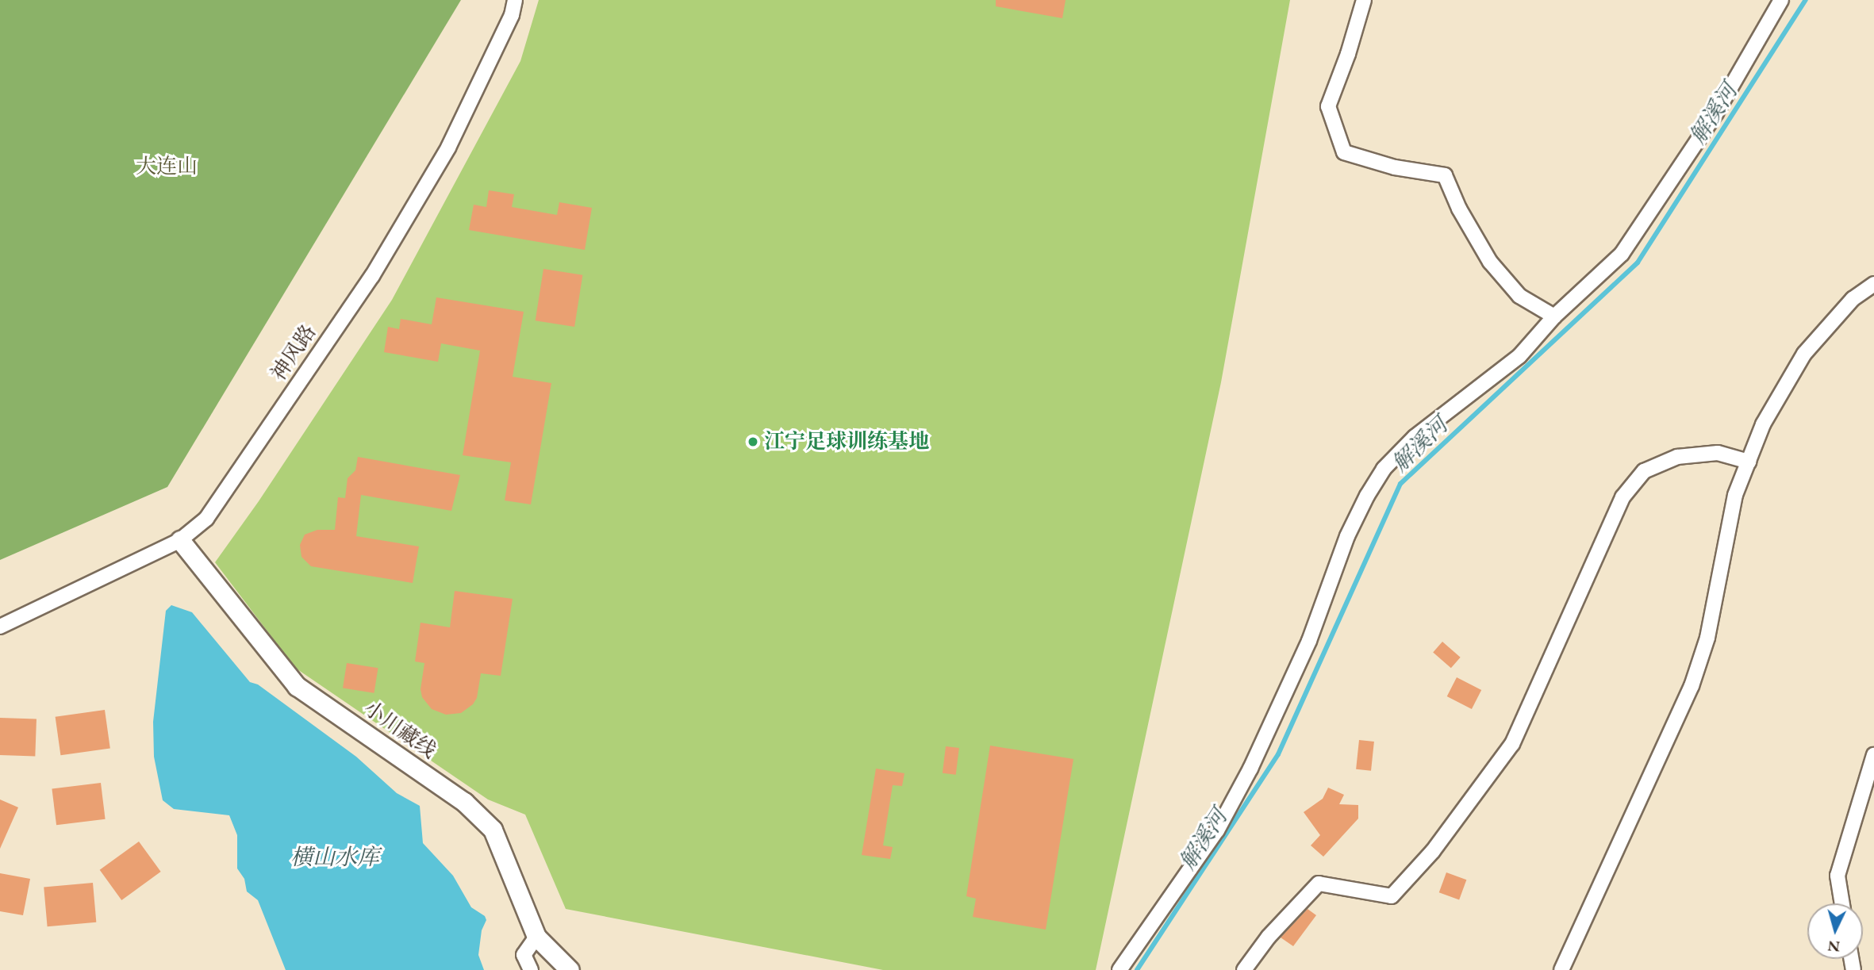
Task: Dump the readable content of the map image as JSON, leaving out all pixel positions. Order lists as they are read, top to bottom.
{
  "streets": {
    "street": ["神风路", "小川藏线"]
  },
  "crossings": [
    ["神风路", "小川藏线"]
  ],
  "water": ["解溪河", "横山水库"],
  "parks": ["大连山"],
  "places": ["江宁足球训练基地"],
  "north": "bottom"
}
